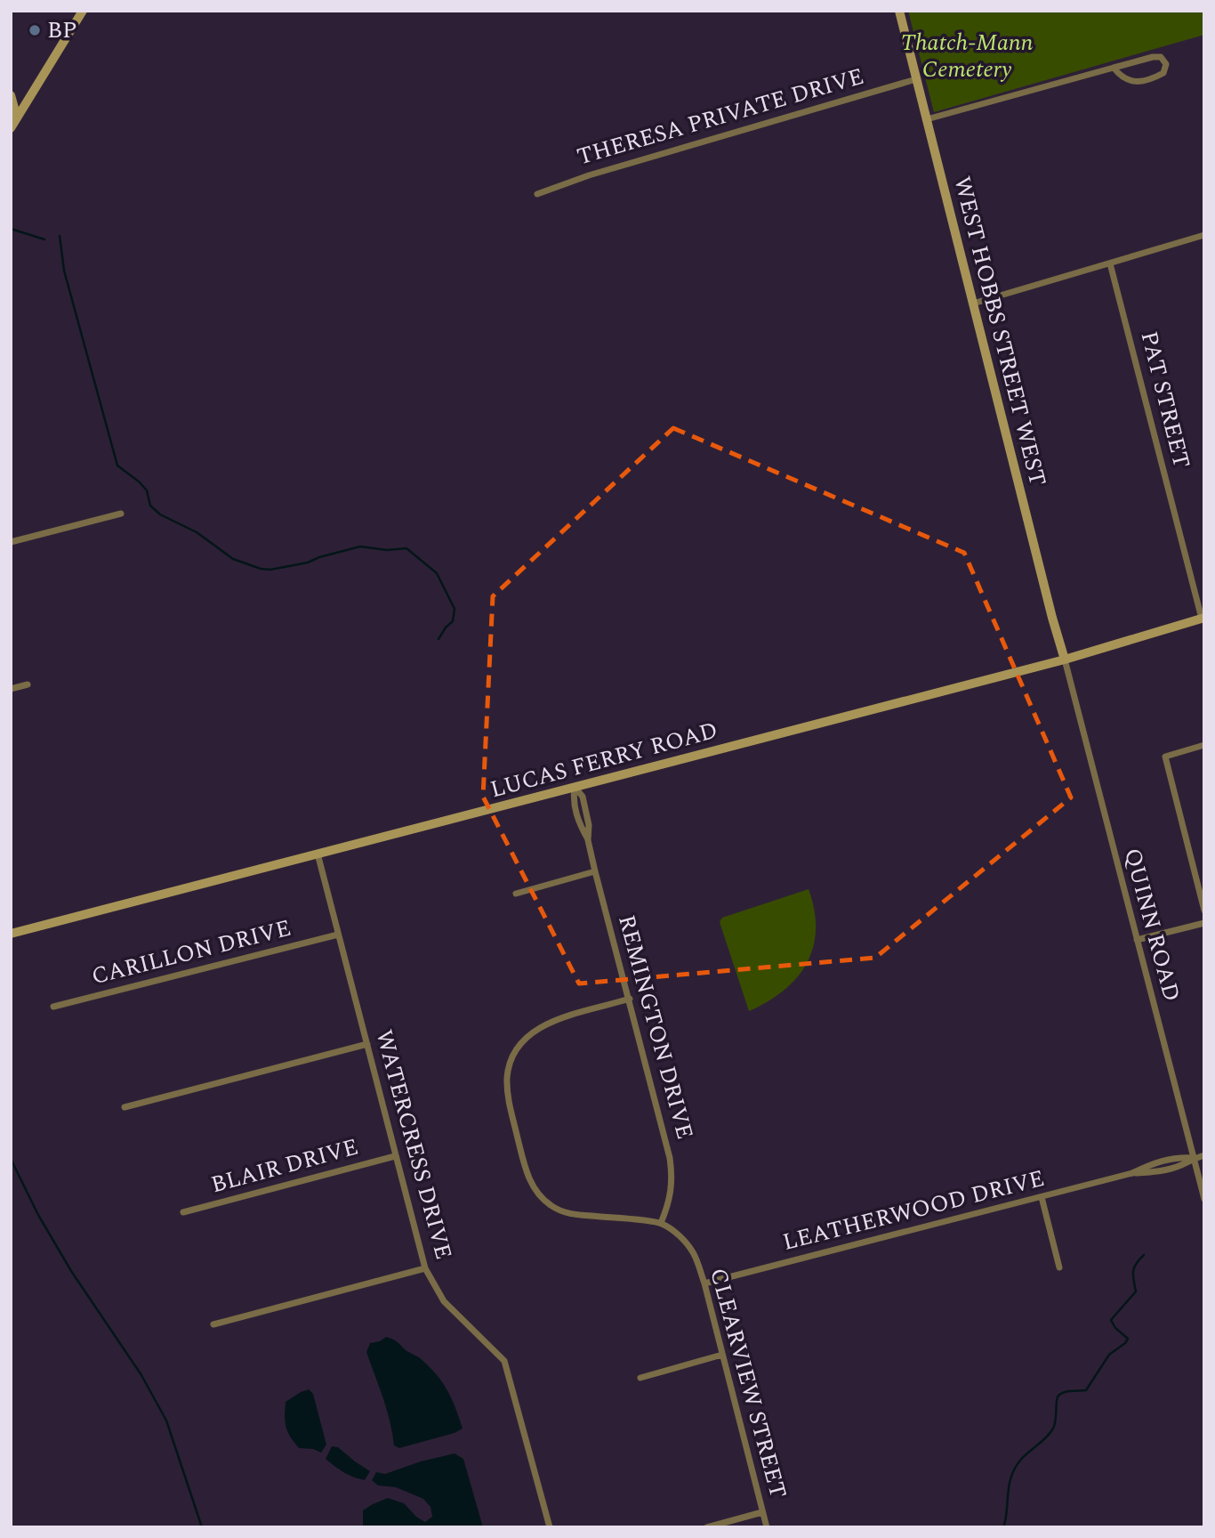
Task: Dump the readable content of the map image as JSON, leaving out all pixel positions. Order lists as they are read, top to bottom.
{
  "streets": {
    "street": [
      "THERESA PRIVATE DRIVE",
      "WEST HOBBS STREET WEST",
      "PAT STREET",
      "LUCAS FERRY ROAD",
      "QUINN ROAD",
      "CARILLON DRIVE",
      "REMINGTON DRIVE",
      "WATERCRESS DRIVE",
      "BLAIR DRIVE",
      "LEATHERWOOD DRIVE",
      "CLEARVIEW STREET"
    ]
  },
  "crossings": [
    ["THERESA PRIVATE DRIVE", "WEST HOBBS STREET WEST"],
    ["WEST HOBBS STREET WEST", "LUCAS FERRY ROAD"],
    ["WEST HOBBS STREET WEST", "QUINN ROAD"],
    ["PAT STREET", "LUCAS FERRY ROAD"],
    ["LUCAS FERRY ROAD", "QUINN ROAD"],
    ["LUCAS FERRY ROAD", "REMINGTON DRIVE"],
    ["LUCAS FERRY ROAD", "WATERCRESS DRIVE"],
    ["QUINN ROAD", "LEATHERWOOD DRIVE"],
    ["CARILLON DRIVE", "WATERCRESS DRIVE"],
    ["REMINGTON DRIVE", "CLEARVIEW STREET"],
    ["WATERCRESS DRIVE", "BLAIR DRIVE"],
    ["LEATHERWOOD DRIVE", "CLEARVIEW STREET"]
  ],
  "parks": ["Thatch-Mann Cemetery"],
  "places": ["BP"]
}
